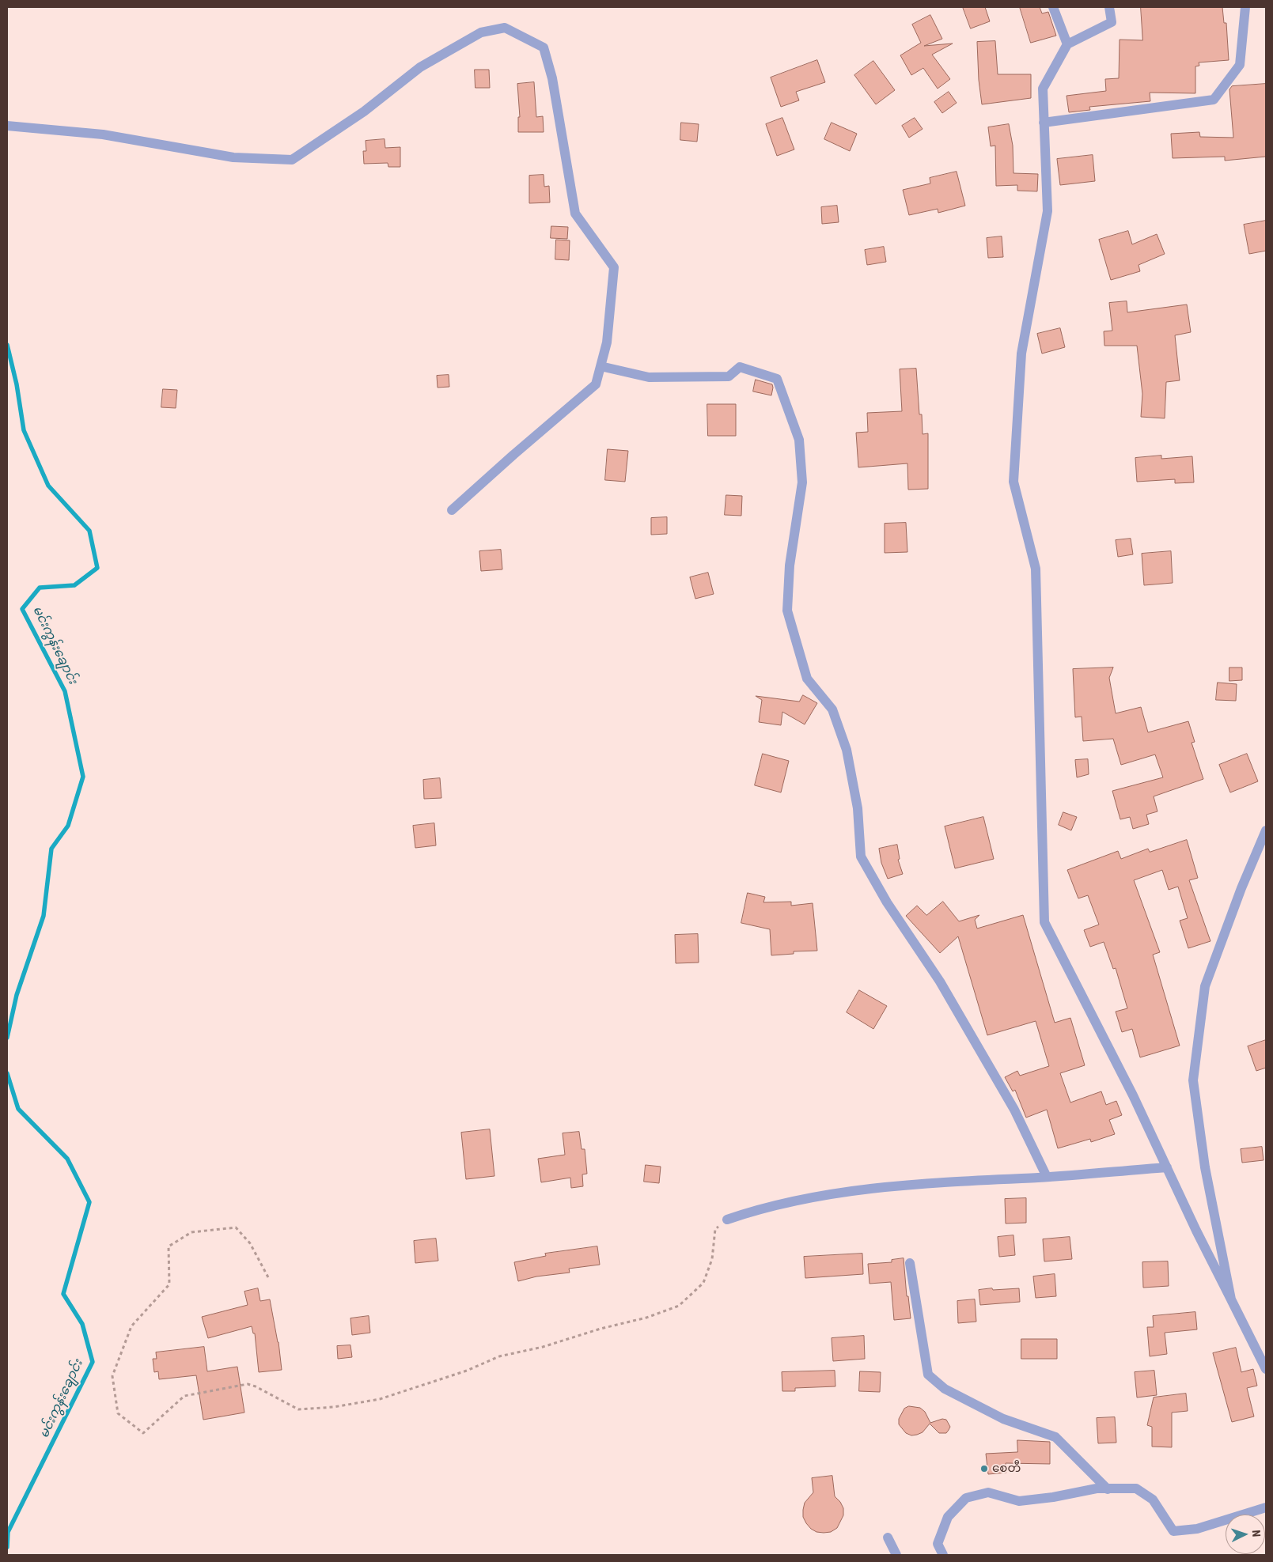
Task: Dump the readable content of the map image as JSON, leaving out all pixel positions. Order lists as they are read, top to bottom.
{
  "water": ["မင်းကွန်းချောင်း"],
  "places": ["စေတီ"],
  "north": "right"
}
